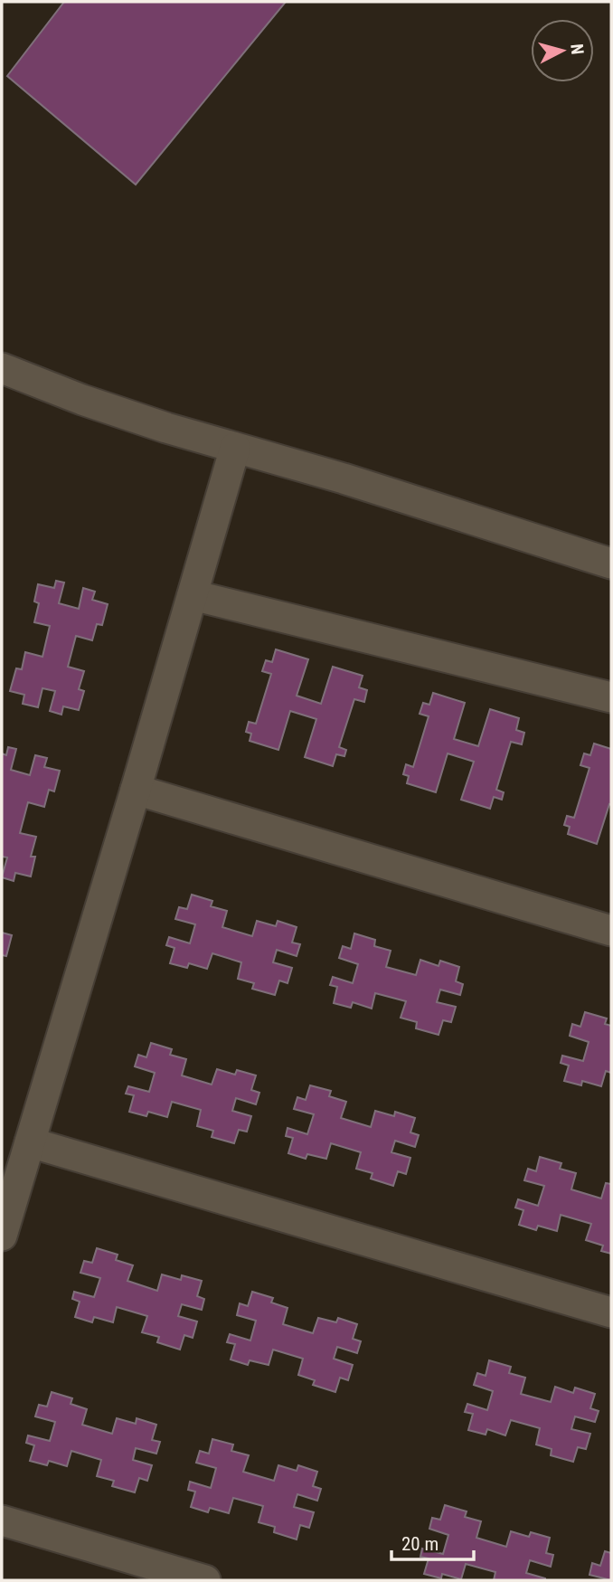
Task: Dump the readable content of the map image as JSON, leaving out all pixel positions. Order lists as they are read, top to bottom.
{
  "scale_bar": "20 m",
  "north": "right"
}
